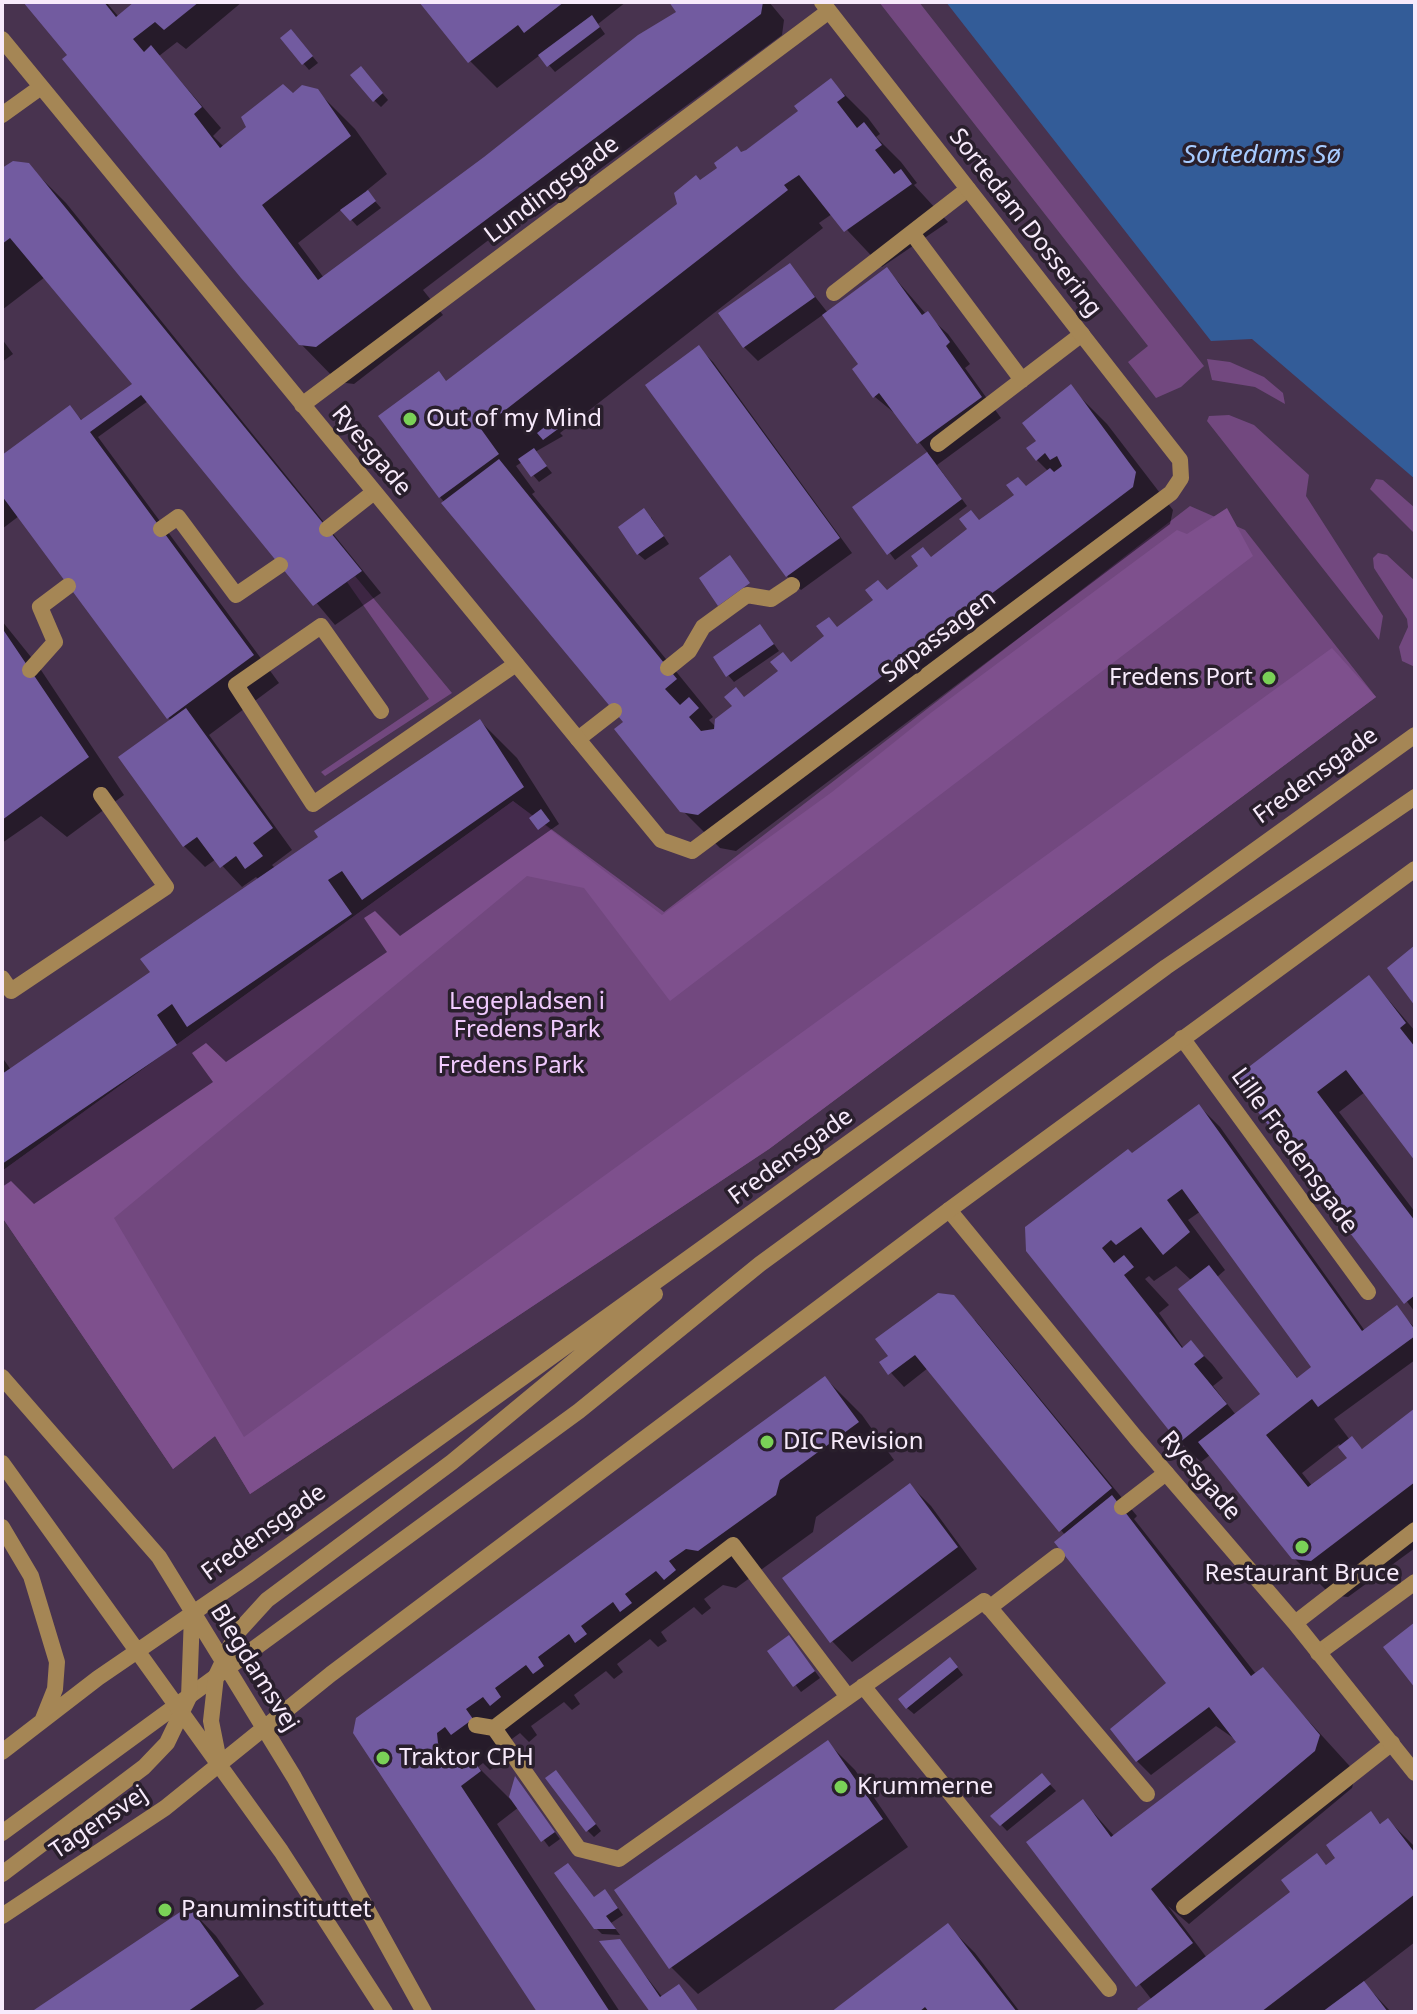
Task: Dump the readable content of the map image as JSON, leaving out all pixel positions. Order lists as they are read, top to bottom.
{
  "streets": {
    "street": [
      "Lundingsgade",
      "Sortedam Dossering",
      "Ryesgade",
      "Søpassagen",
      "Fredensgade",
      "Lille Fredensgade",
      "Blegdamsvej",
      "Tagensvej"
    ]
  },
  "crossings": [
    ["Lundingsgade", "Sortedam Dossering"],
    ["Lundingsgade", "Ryesgade"],
    ["Sortedam Dossering", "Søpassagen"],
    ["Ryesgade", "Søpassagen"],
    ["Fredensgade", "Blegdamsvej"]
  ],
  "water": ["Sortedams Sø"],
  "parks": ["Legepladsen i Fredens Park", "Fredens Park"],
  "places": [
    "Out of my Mind",
    "Fredens Port",
    "DIC Revision",
    "Restaurant Bruce",
    "Traktor CPH",
    "Krummerne",
    "Panuminstituttet"
  ]
}
